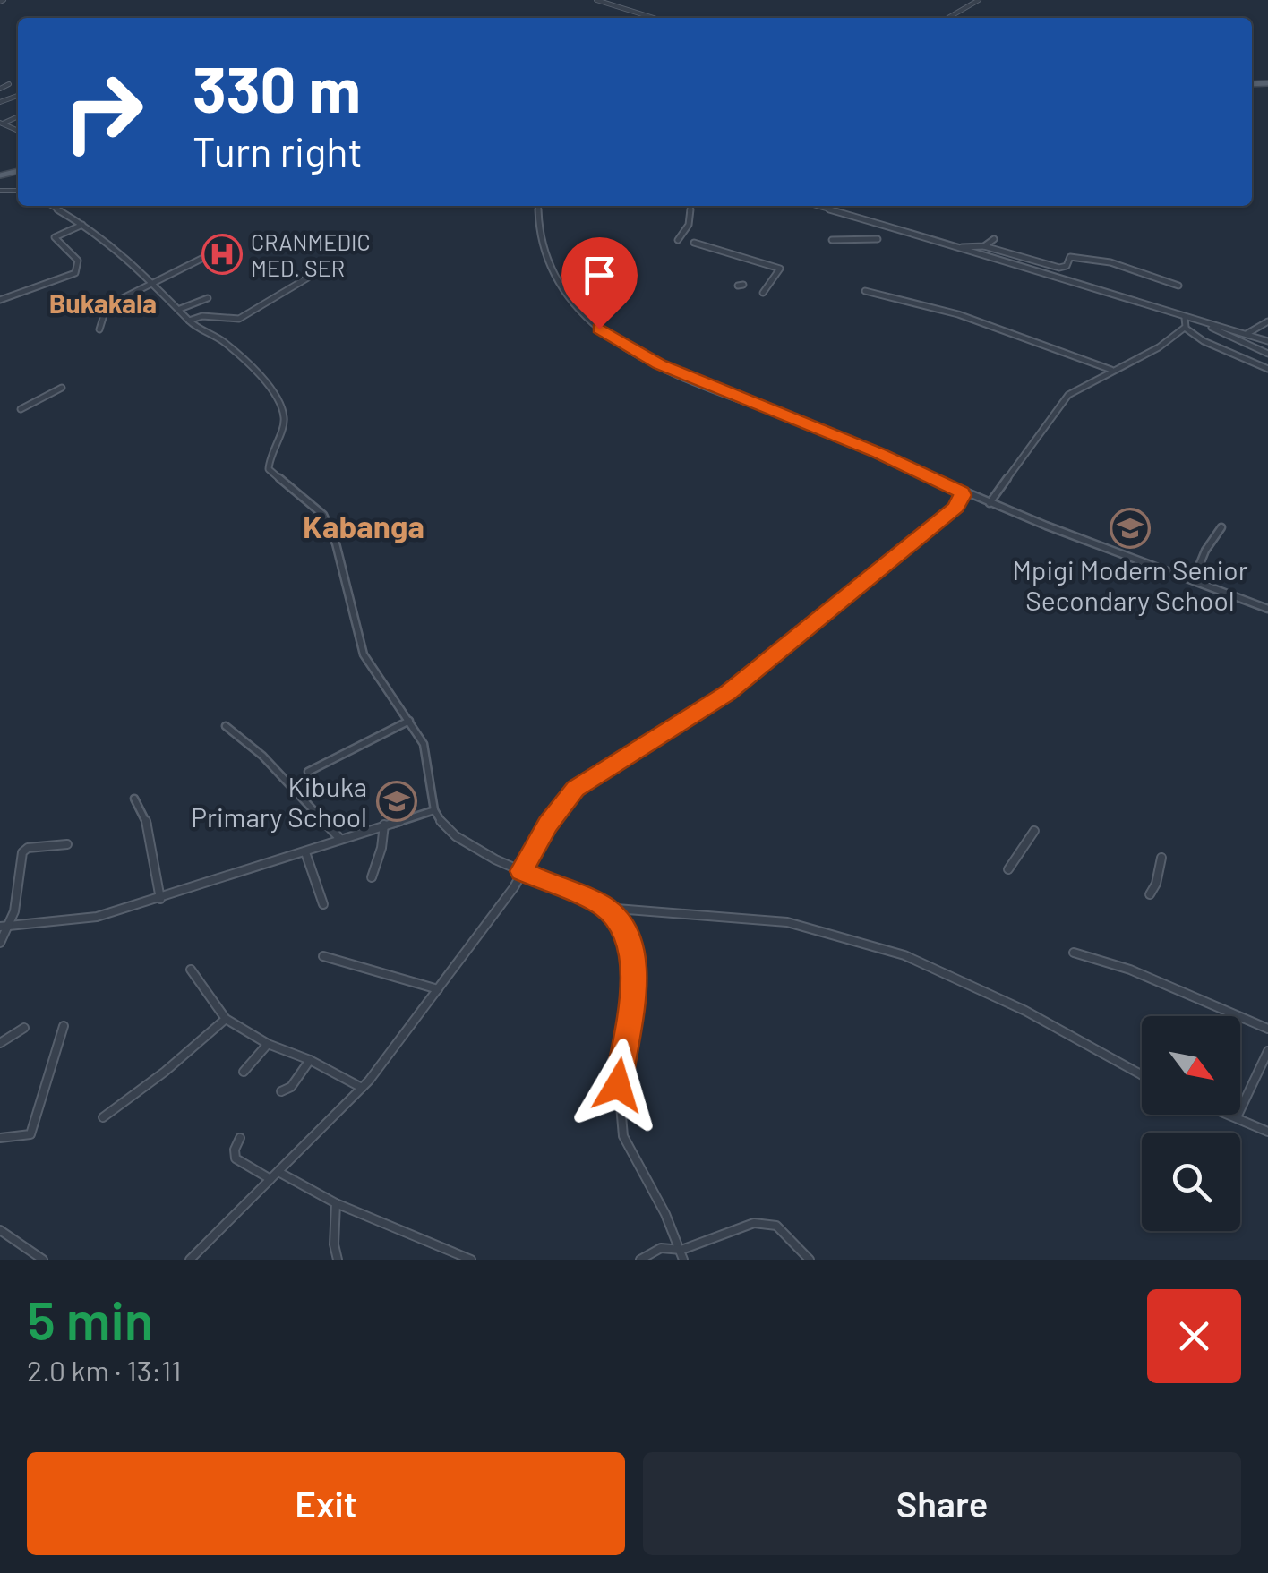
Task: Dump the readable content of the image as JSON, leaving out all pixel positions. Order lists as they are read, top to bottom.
{
  "districts": ["Bukakala", "Kabanga"],
  "places": {
    "hospital": ["CRANMEDIC MED. SER"],
    "school or university": ["Mpigi Modern Senior Secondary School", "Kibuka Primary School"]
  },
  "north": "bottom right",
  "page": {
    "turn": ["330 m", "Turn right"],
    "heading": ["5 min", "2.0 km · 13:11"],
    "buttons": ["Exit", "Share"]
  }
}
